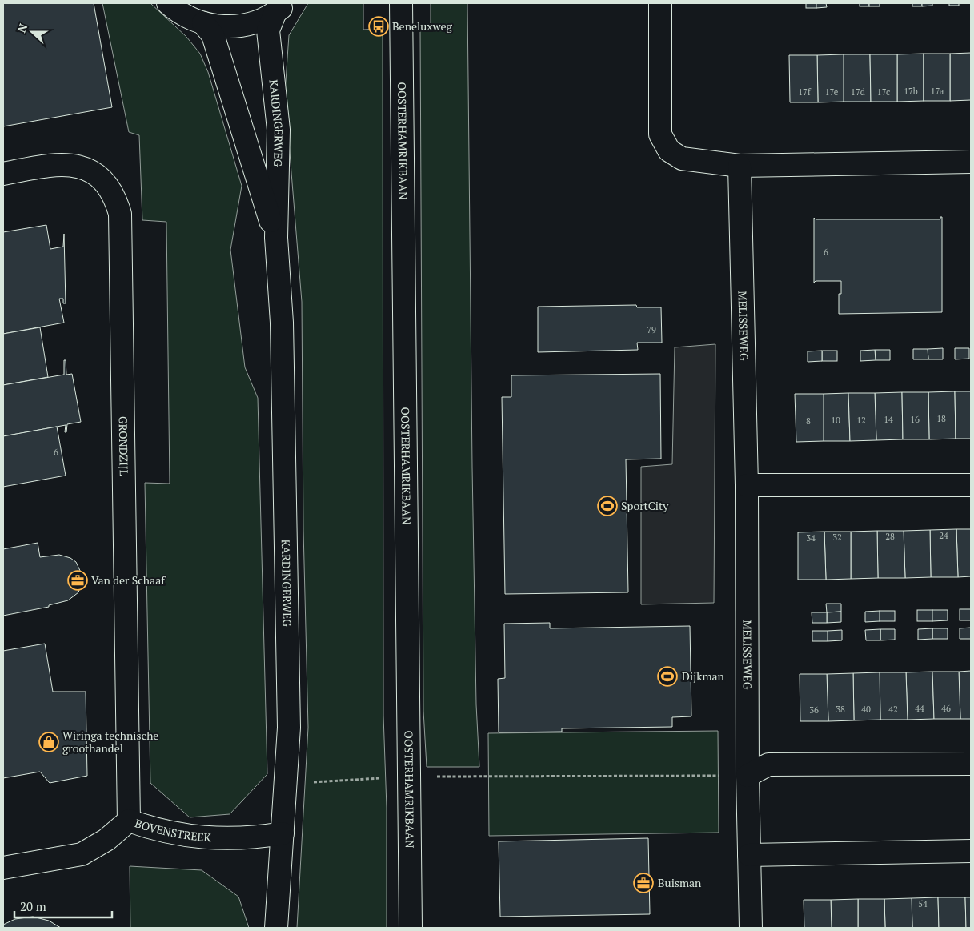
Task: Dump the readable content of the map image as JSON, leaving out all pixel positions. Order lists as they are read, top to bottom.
{
  "streets": {
    "street": [
      "KARDINGERWEG",
      "OOSTERHAMRIKBAAN",
      "MELISSEWEG",
      "GRONDZIJL",
      "BOVENSTREEK"
    ]
  },
  "crossings": [
    ["KARDINGERWEG", "BOVENSTREEK"],
    ["GRONDZIJL", "BOVENSTREEK"]
  ],
  "places": {
    "bus stop": ["Beneluxweg"],
    "sports": ["SportCity", "Dijkman"],
    "office": ["Van der Schaaf", "Buisman"],
    "shop": ["Wiringa technische groothandel"]
  },
  "house_numbers": [
    "17b",
    "17a",
    "17f",
    "17e",
    "17d",
    "17c",
    "6",
    "79",
    "18",
    "14",
    "16",
    "10",
    "12",
    "8",
    "6",
    "24",
    "28",
    "32",
    "34",
    "44",
    "46",
    "38",
    "40",
    "42",
    "36",
    "54"
  ],
  "scale_bar": "20 m",
  "north": "left"
}
